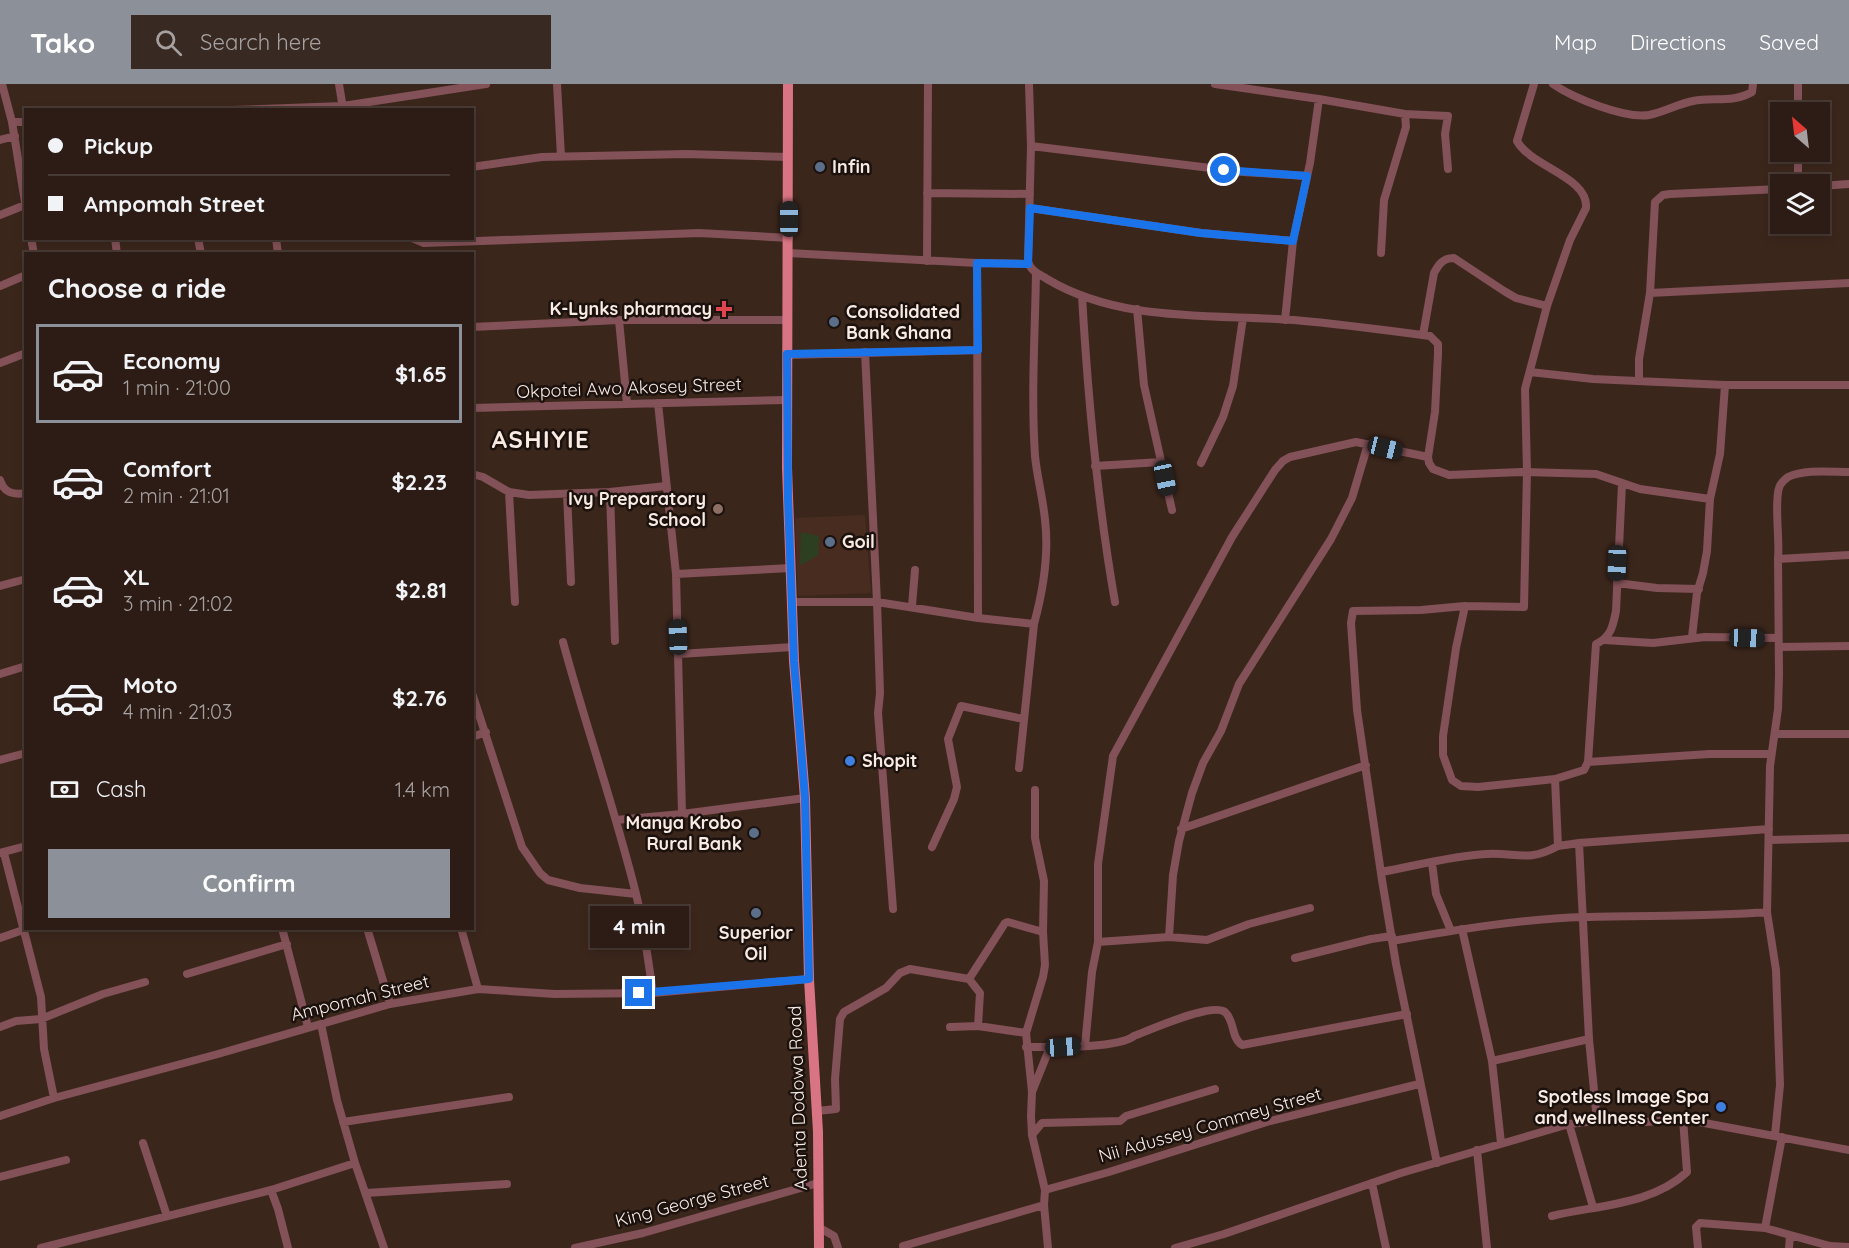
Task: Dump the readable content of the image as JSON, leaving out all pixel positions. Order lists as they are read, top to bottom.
{
  "streets": {
    "main road": ["Adenta Dodowa Road"],
    "street": [
      "Okpotei Awo Akosey Street",
      "Ampomah Street",
      "Nii Adussey Commey Street",
      "King George Street"
    ]
  },
  "crossings": [
    ["Okpotei Awo Akosey Street", "Adenta Dodowa Road"],
    ["Ampomah Street", "Adenta Dodowa Road"],
    ["Adenta Dodowa Road", "King George Street"]
  ],
  "districts": ["ASHIYIE"],
  "places": {
    "other": [
      "Infin",
      "Consolidated Bank Ghana",
      "Ivy Preparatory School",
      "Goil",
      "Shopit",
      "Manya Krobo Rural Bank",
      "Superior Oil",
      "Spotless Image Spa and wellness Center"
    ],
    "health": ["K-Lynks pharmacy"]
  },
  "north": "top left",
  "page": {
    "header": "Tako",
    "search": "Search here",
    "nav": ["Map", "Directions", "Saved"],
    "banner": ["Pickup", "Ampomah Street"],
    "heading": "Choose a ride",
    "list": [
      {
        "name": "Economy",
        "note": "1 min · 21:00",
        "value": "$1.65"
      },
      {
        "name": "Comfort",
        "note": "2 min · 21:01",
        "value": "$2.23"
      },
      {
        "name": "XL",
        "note": "3 min · 21:02",
        "value": "$2.81"
      },
      {
        "name": "Moto",
        "note": "4 min · 21:03",
        "value": "$2.76"
      }
    ],
    "pay": ["Cash", "1.4 km"],
    "buttons": "Confirm",
    "bubble": "4 min"
  }
}
